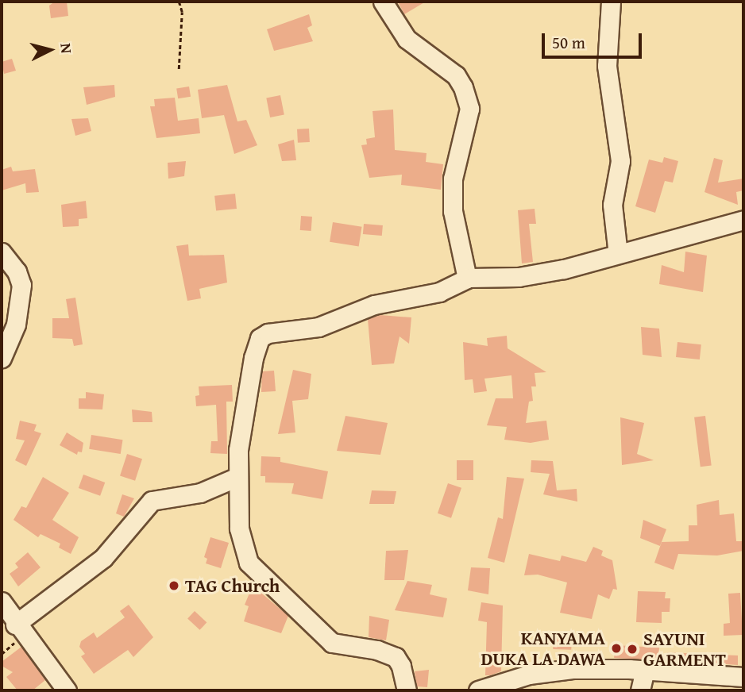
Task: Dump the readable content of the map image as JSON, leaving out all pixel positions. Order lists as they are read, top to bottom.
{
  "places": ["TAG Church", "KANYAMA DUKA LA DAWA", "SAYUNI GARMENT"],
  "scale_bar": "50 m",
  "north": "right"
}
